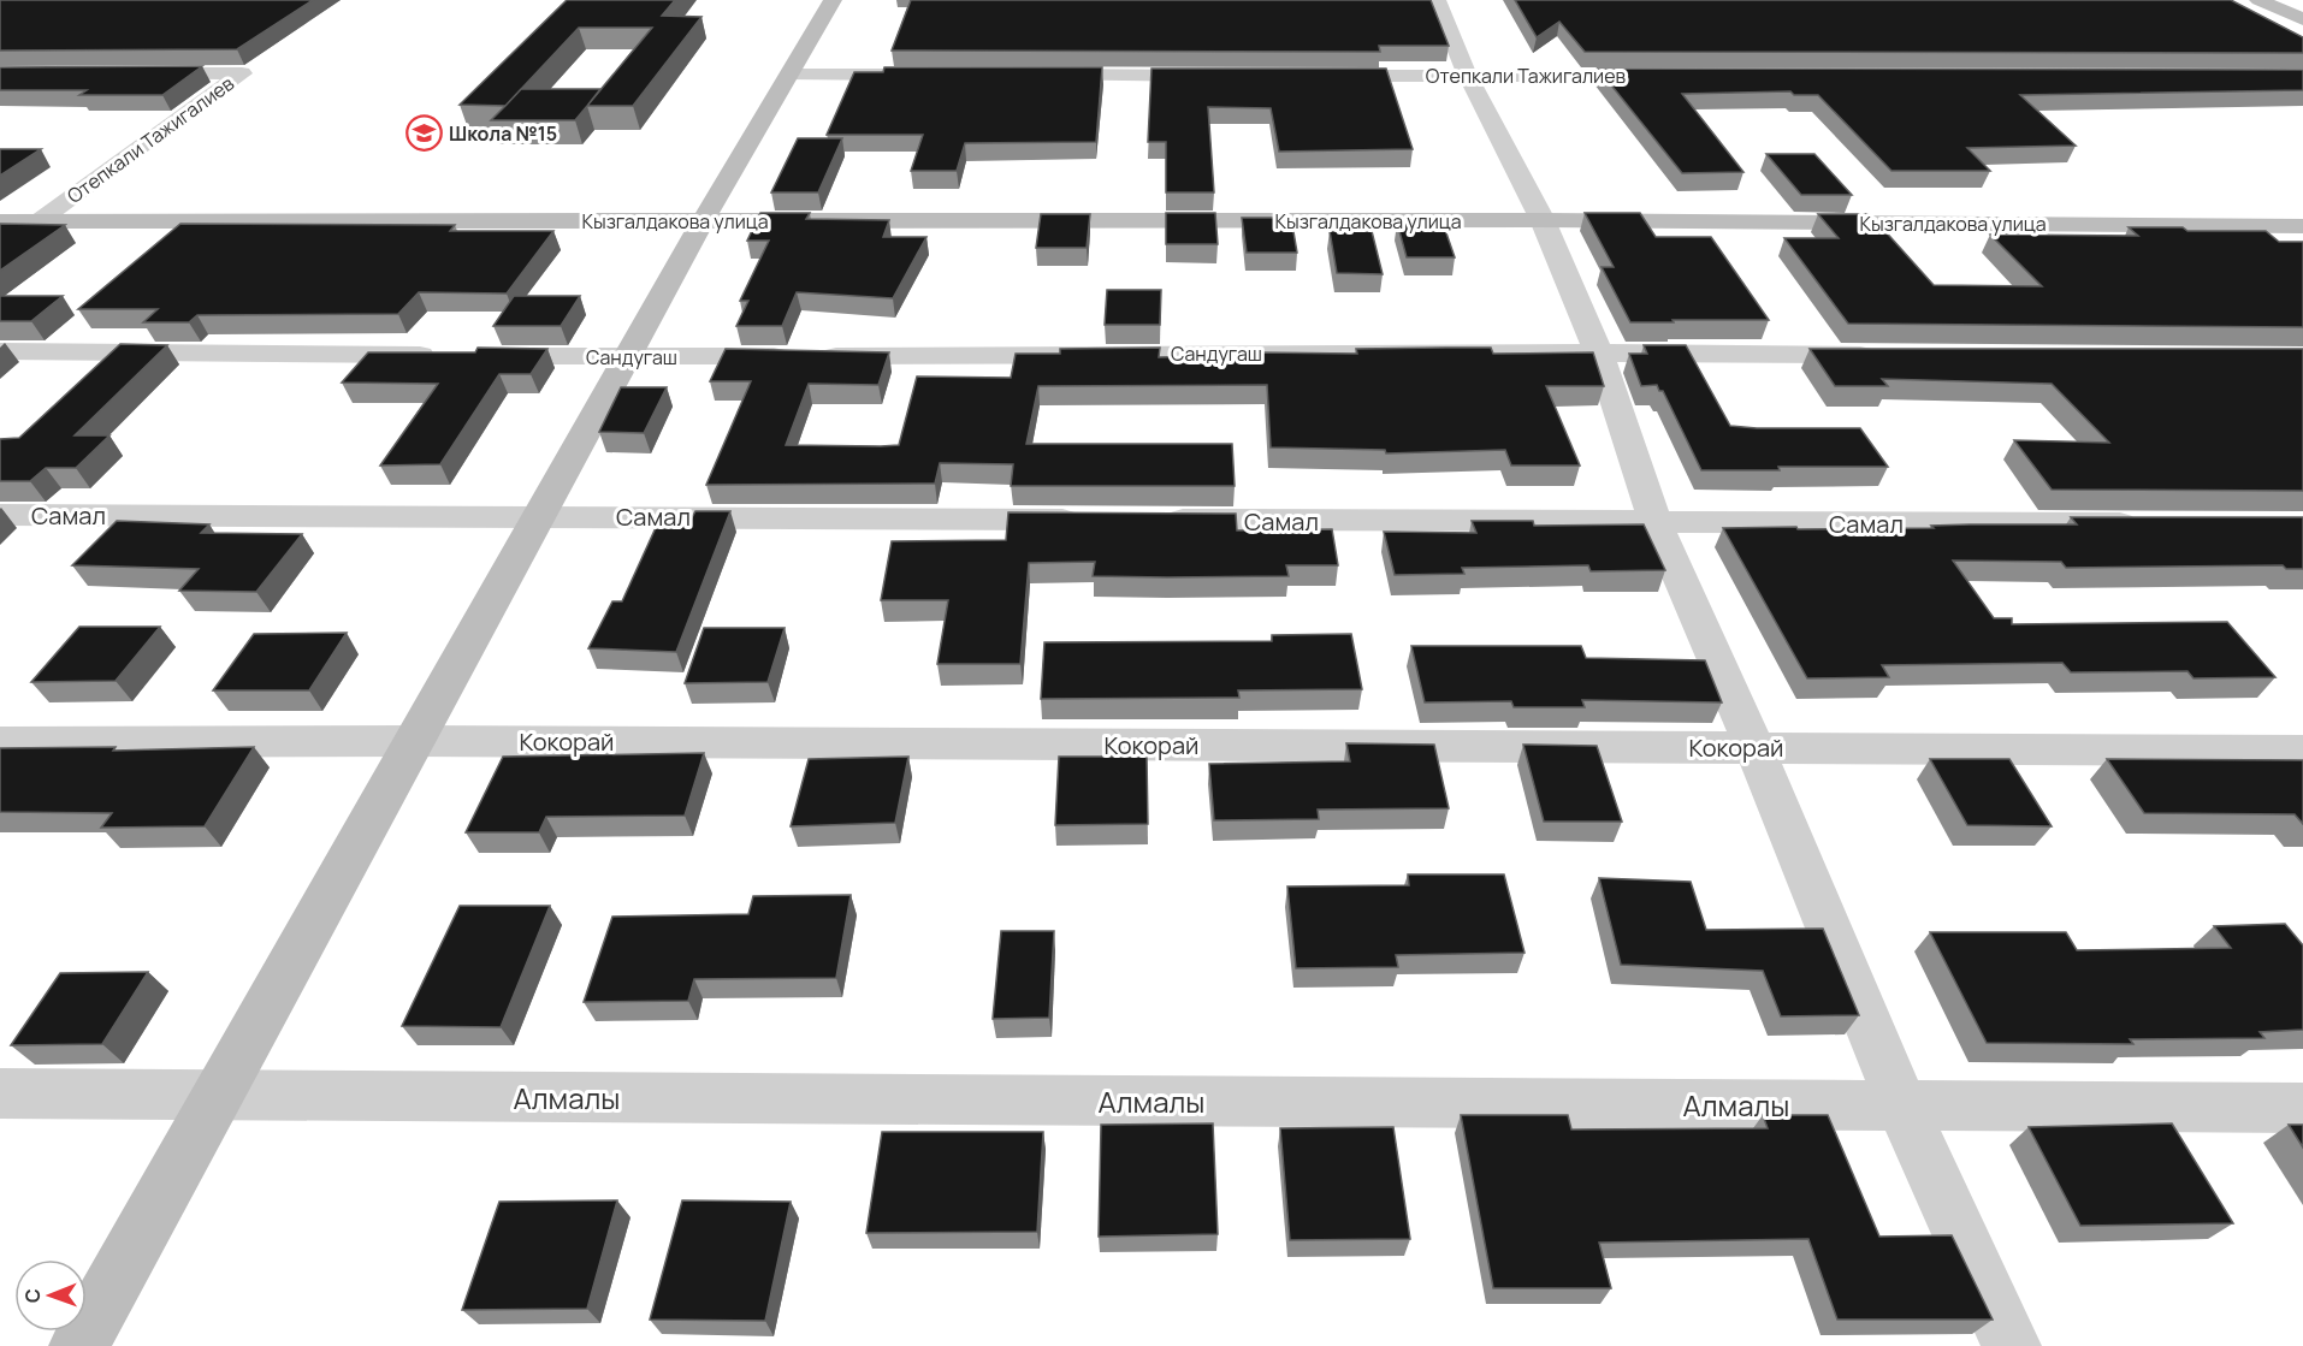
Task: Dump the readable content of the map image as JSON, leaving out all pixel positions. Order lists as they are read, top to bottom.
{
  "streets": {
    "street": [
      "Отепкали Тажигалиев",
      "Кызгалдакова улица",
      "Сандугаш",
      "Самал",
      "Кокорай",
      "Алмалы"
    ]
  },
  "crossings": [
    ["Отепкали Тажигалиев", "Кызгалдакова улица"]
  ],
  "places": {
    "school or university": ["Школа №15"]
  },
  "north": "left"
}
